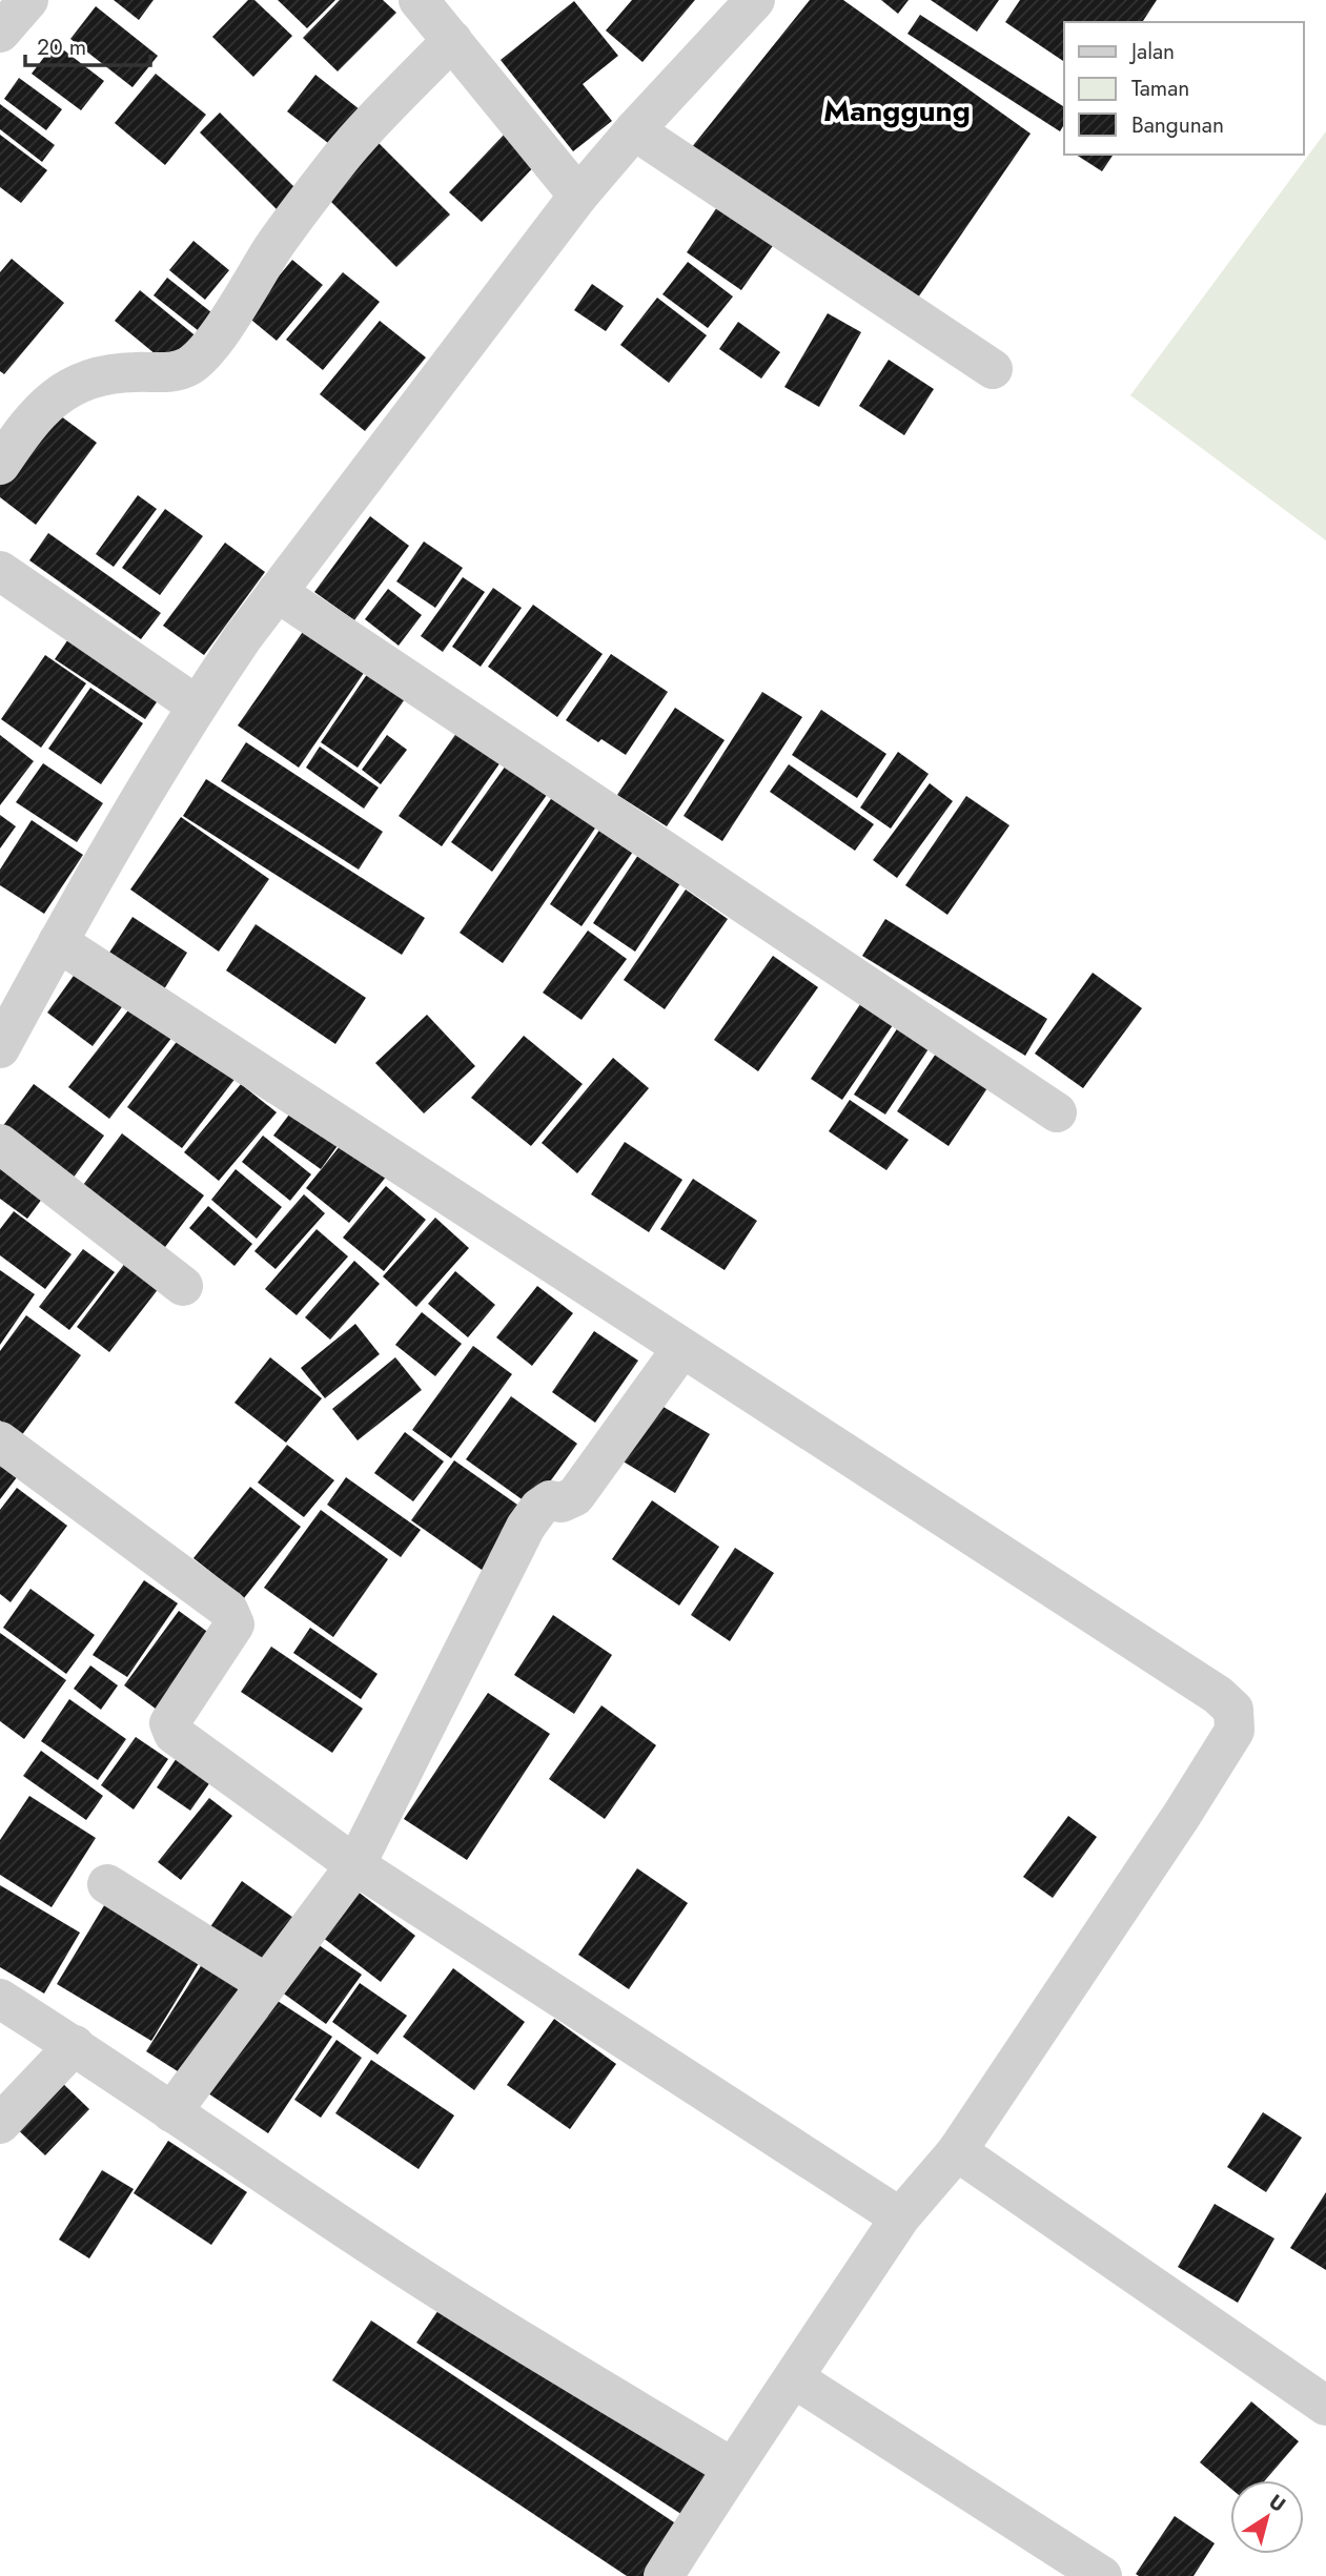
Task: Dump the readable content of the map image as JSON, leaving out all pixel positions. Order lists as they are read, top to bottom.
{
  "districts": ["Manggung"],
  "legend": ["Jalan", "Taman", "Bangunan"],
  "scale_bar": "20 m",
  "north": "top right"
}
